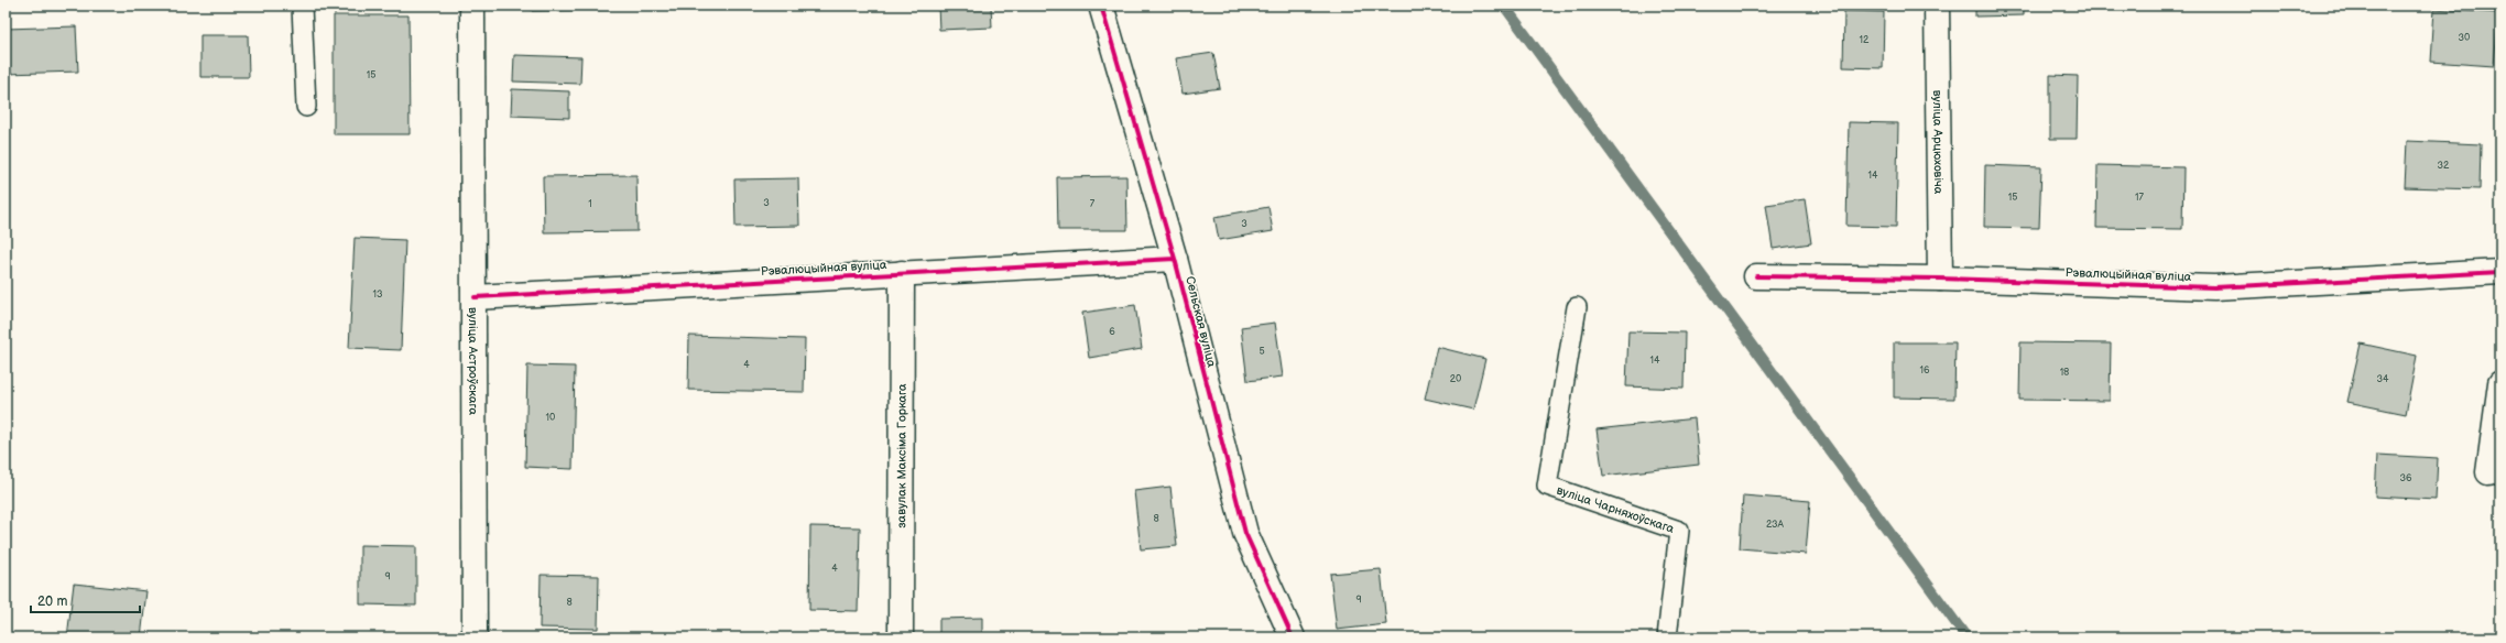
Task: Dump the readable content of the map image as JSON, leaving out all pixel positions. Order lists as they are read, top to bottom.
{
  "streets": {
    "street": [
      "вуліца Арцюховіча",
      "Рэвалюцыйная вуліца",
      "Сельская вуліца",
      "вуліца Астроўскага",
      "завулак Максіма Горкага"
    ],
    "lane": ["вуліца Чарняхоўскага"]
  },
  "crossings": [
    ["вуліца Арцюховіча", "Рэвалюцыйная вуліца"],
    ["Рэвалюцыйная вуліца", "Сельская вуліца"],
    ["Рэвалюцыйная вуліца", "вуліца Астроўскага"],
    ["Рэвалюцыйная вуліца", "завулак Максіма Горкага"]
  ],
  "house_numbers": [
    "30",
    "12",
    "15",
    "32",
    "14",
    "15",
    "17",
    "3",
    "1",
    "7",
    "3",
    "13",
    "6",
    "5",
    "14",
    "4",
    "16",
    "18",
    "20",
    "34",
    "10",
    "36",
    "8",
    "23А",
    "4",
    "9",
    "9",
    "8"
  ],
  "scale_bar": "20 m"
}
